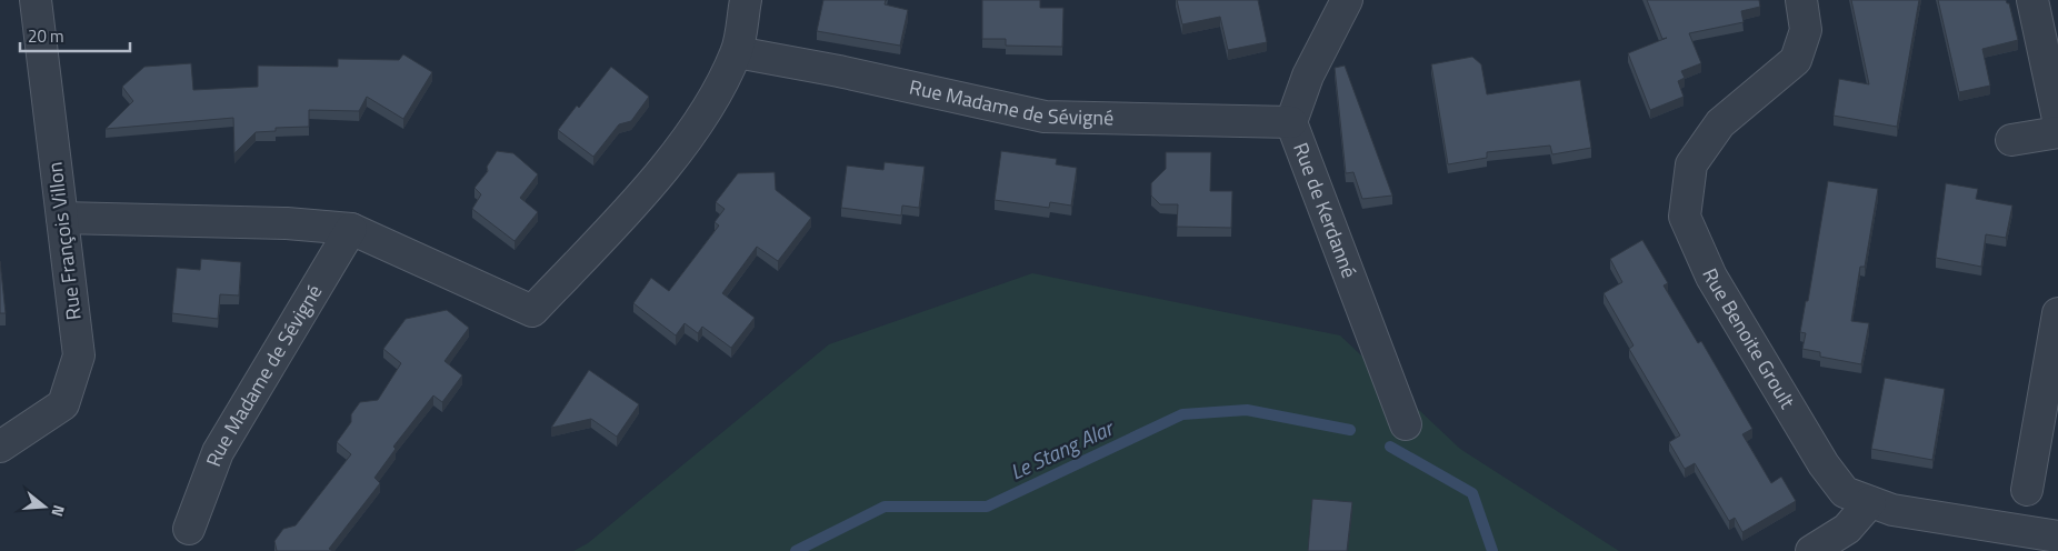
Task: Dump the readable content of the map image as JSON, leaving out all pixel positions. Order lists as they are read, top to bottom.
{
  "streets": {
    "street": [
      "Rue Madame de Sévigné",
      "Rue de Kerdanné",
      "Rue François Villon",
      "Rue Benoite Groult"
    ]
  },
  "crossings": [
    ["Rue Madame de Sévigné", "Rue de Kerdanné"]
  ],
  "water": ["Le Stang Alar"],
  "scale_bar": "20 m",
  "north": "right"
}
